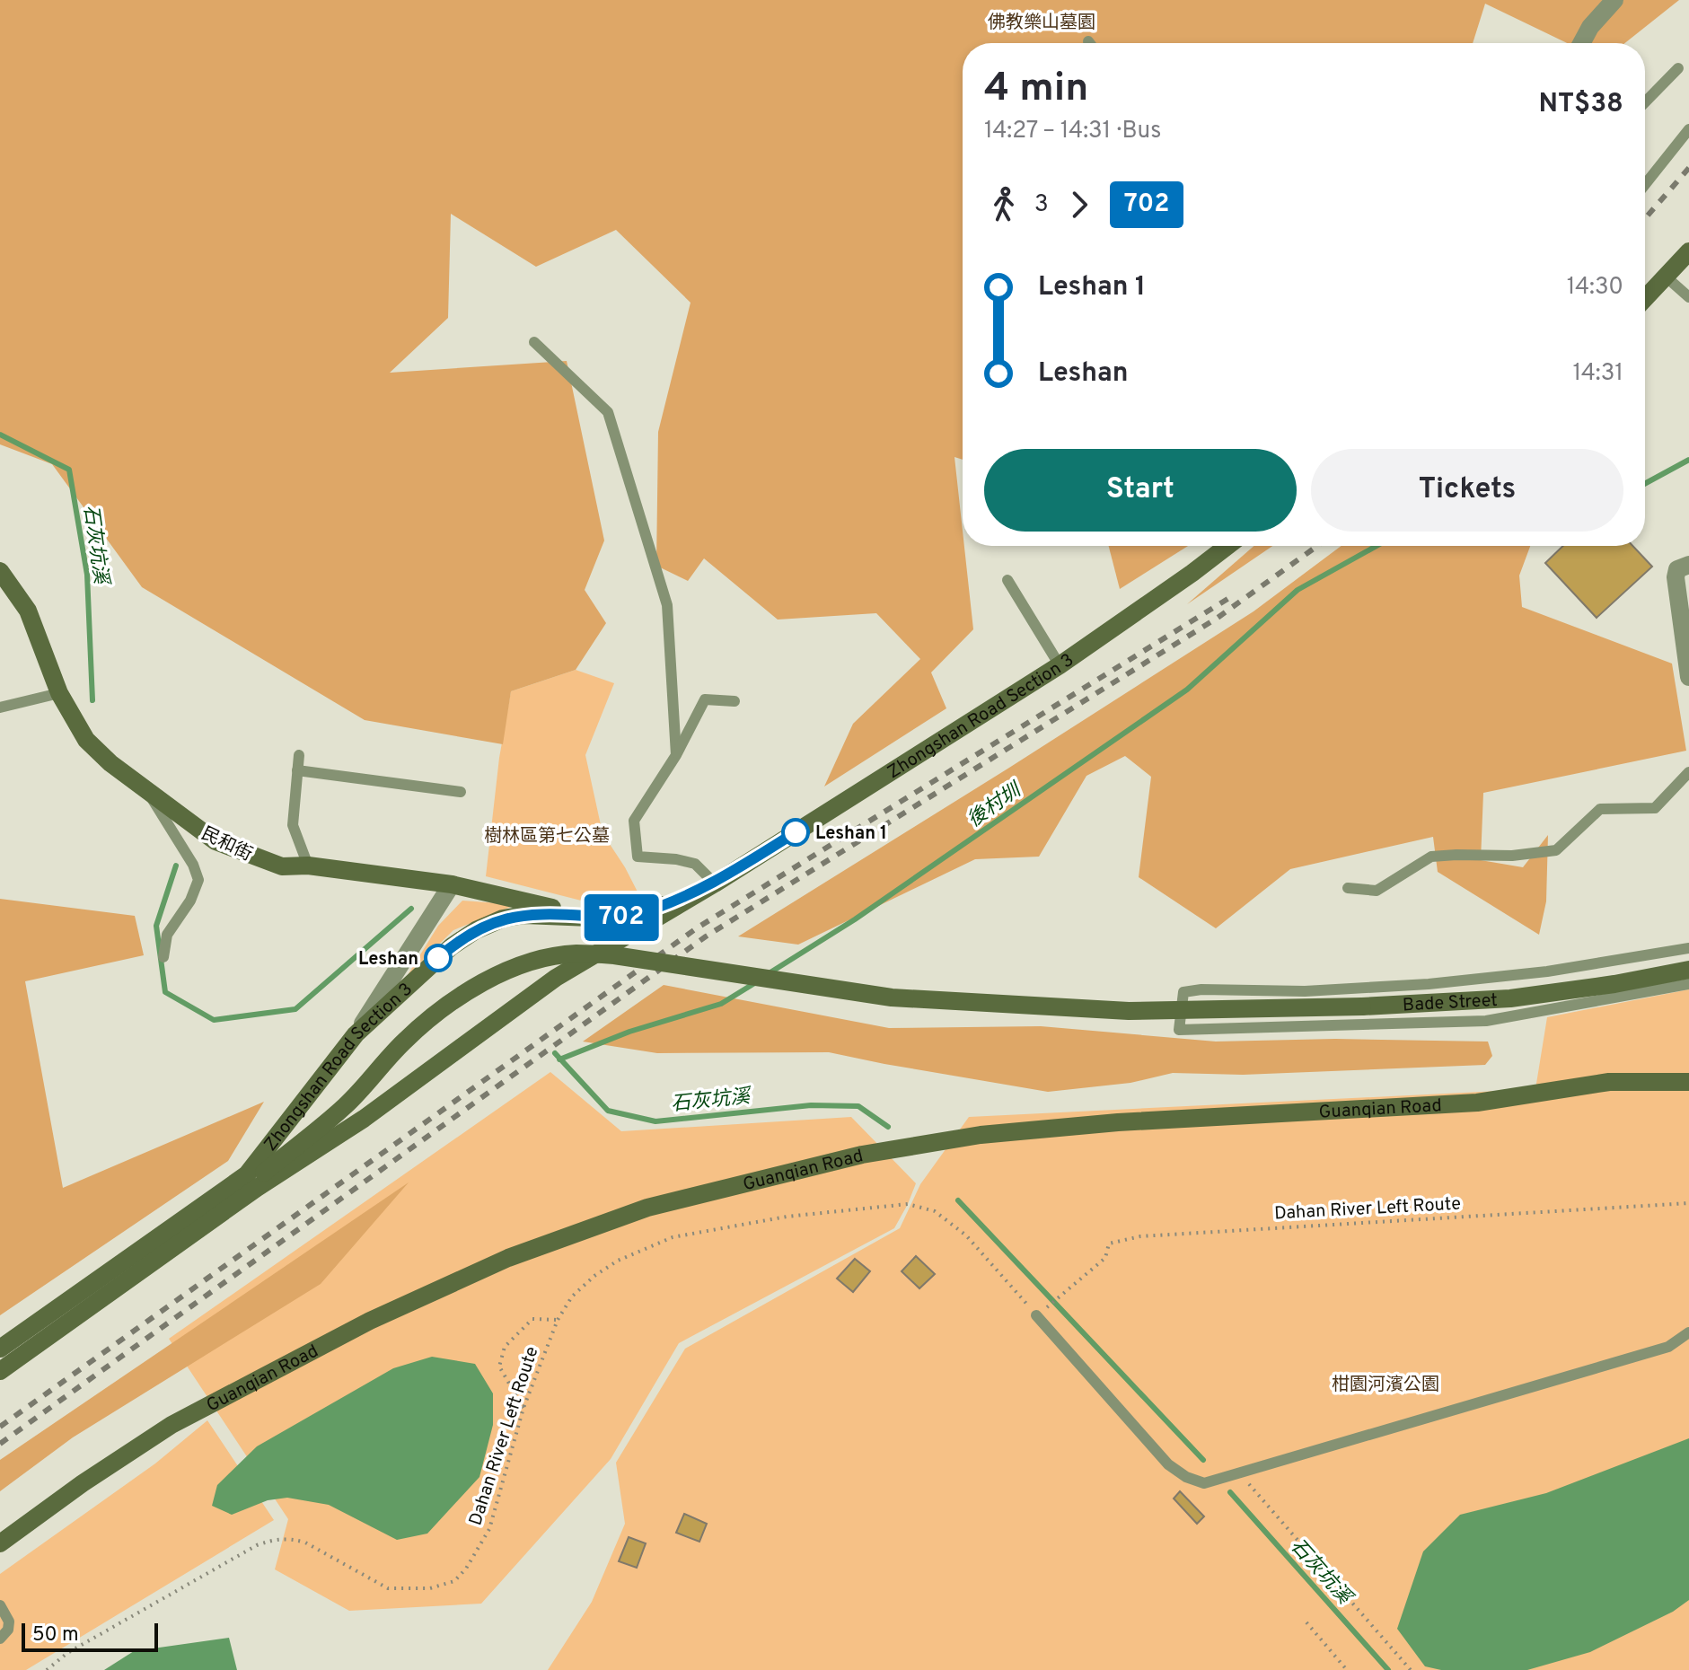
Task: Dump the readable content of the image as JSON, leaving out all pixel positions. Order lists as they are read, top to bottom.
{
  "streets": {
    "street": [
      "Zhongshan Road Section 3",
      "民和街",
      "Bade Street",
      "Guanqian Road"
    ],
    "path": ["Dahan River Left Route"]
  },
  "crossings": [
    ["Zhongshan Road Section 3", "民和街"],
    ["Zhongshan Road Section 3", "Bade Street"]
  ],
  "water": ["石灰坑溪", "後村圳"],
  "parks": ["佛教樂山墓園", "樹林區第七公墓", "柑園河濱公園"],
  "places": ["Leshan 1", "Leshan"],
  "lines": ["bus line 702"],
  "scale_bar": "50 m",
  "page": {
    "on_map": "702",
    "heading": ["4 min", "14:27 – 14:31 · Bus", "NT$38"],
    "legs": ["3", "702"],
    "list": [
      {
        "name": "Leshan 1",
        "value": "14:30"
      },
      {
        "name": "Leshan",
        "value": "14:31"
      }
    ],
    "buttons": ["Start", "Tickets"],
    "scale": "50 m"
  }
}
